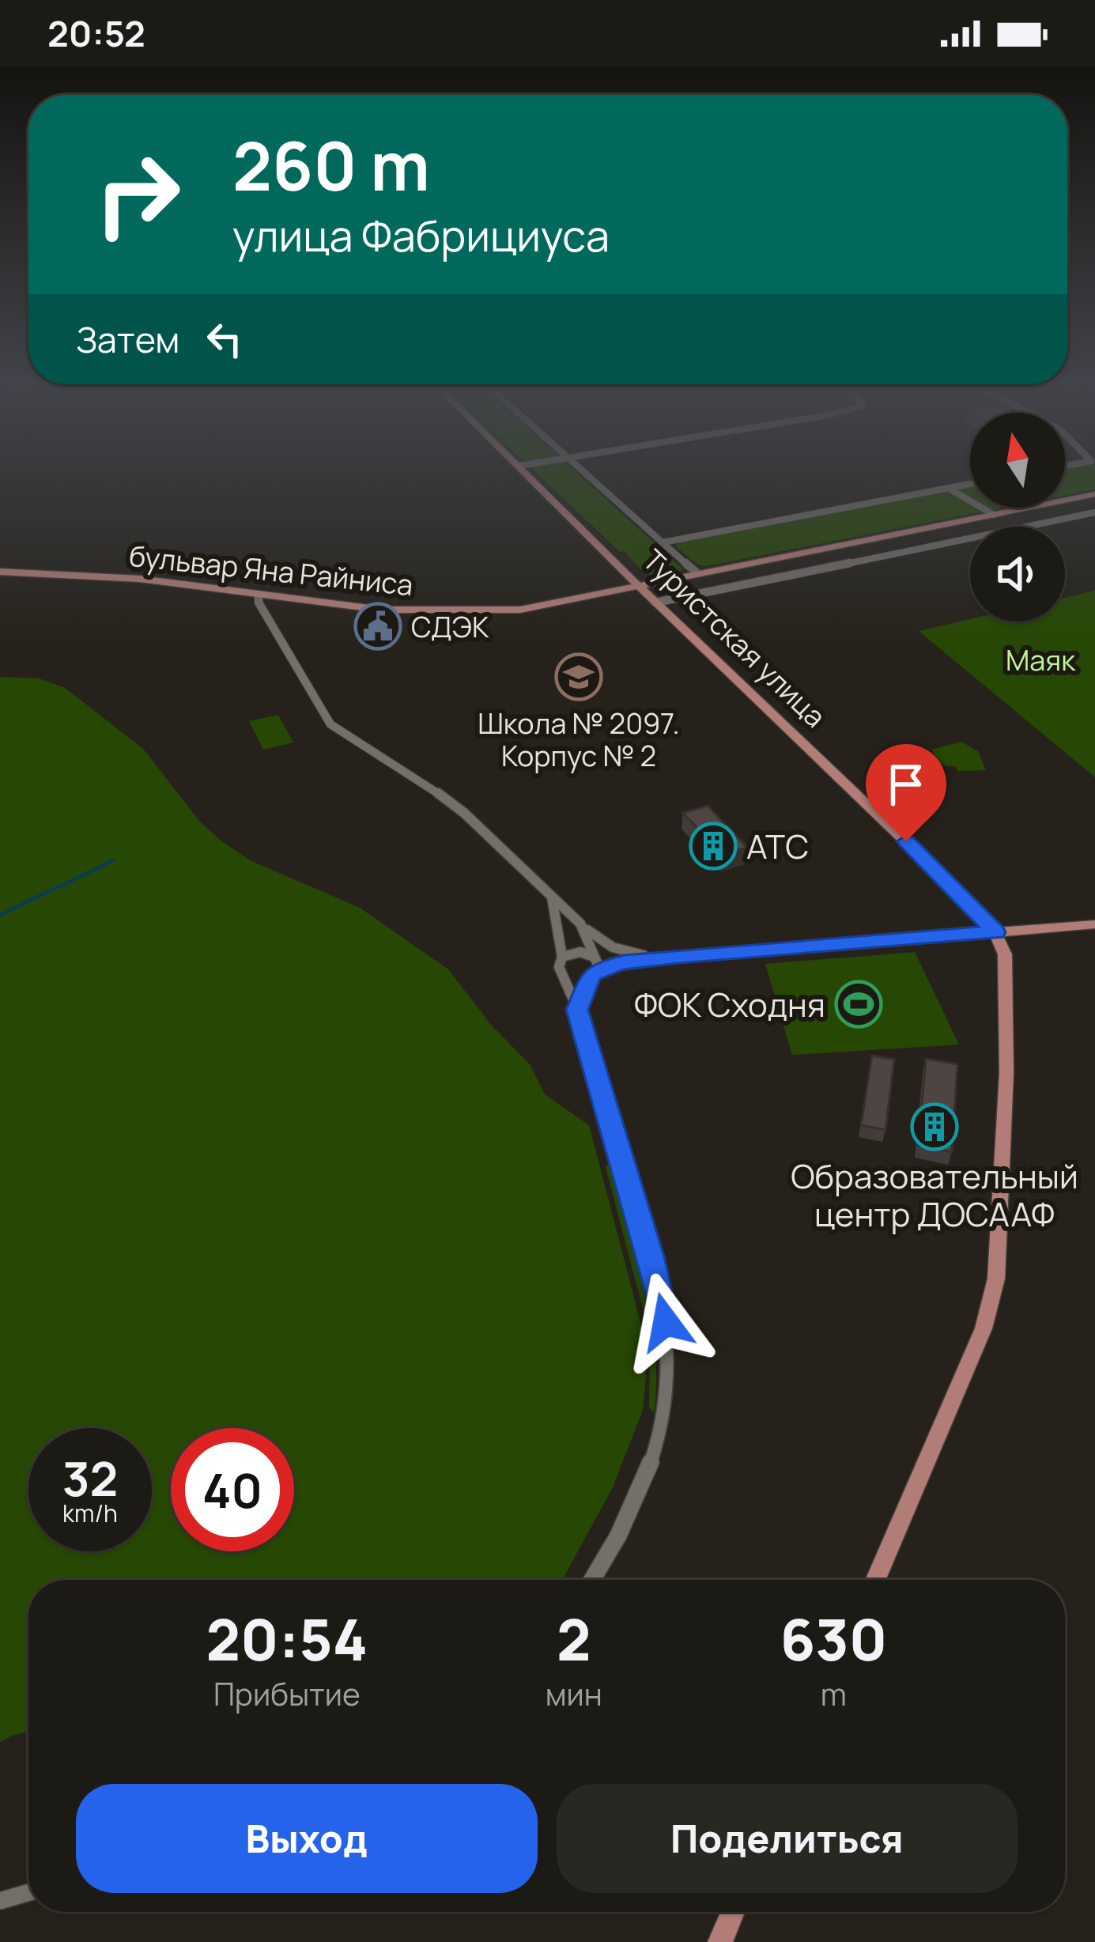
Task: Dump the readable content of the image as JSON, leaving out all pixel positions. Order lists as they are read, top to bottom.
{
  "streets": {
    "main road": ["бульвар Яна Райниса", "Туристская улица"]
  },
  "crossings": [
    ["бульвар Яна Райниса", "Туристская улица"]
  ],
  "parks": ["Маяк"],
  "places": {
    "public building": ["СДЭК"],
    "school or university": ["Школа № 2097. Корпус № 2"],
    "building": ["АТС", "Образовательный центр ДОСААФ"],
    "sports": ["ФОК Сходня"]
  },
  "north": "top",
  "page": {
    "status": "20:52",
    "turn": ["260 m", "улица Фабрициуса"],
    "then": "Затем",
    "speed": "32 km/h",
    "limit": "40",
    "eta": [
      "20:54",
      "Прибытие",
      "2",
      "мин",
      "630",
      "m"
    ],
    "buttons": ["Выход", "Поделиться"]
  }
}
